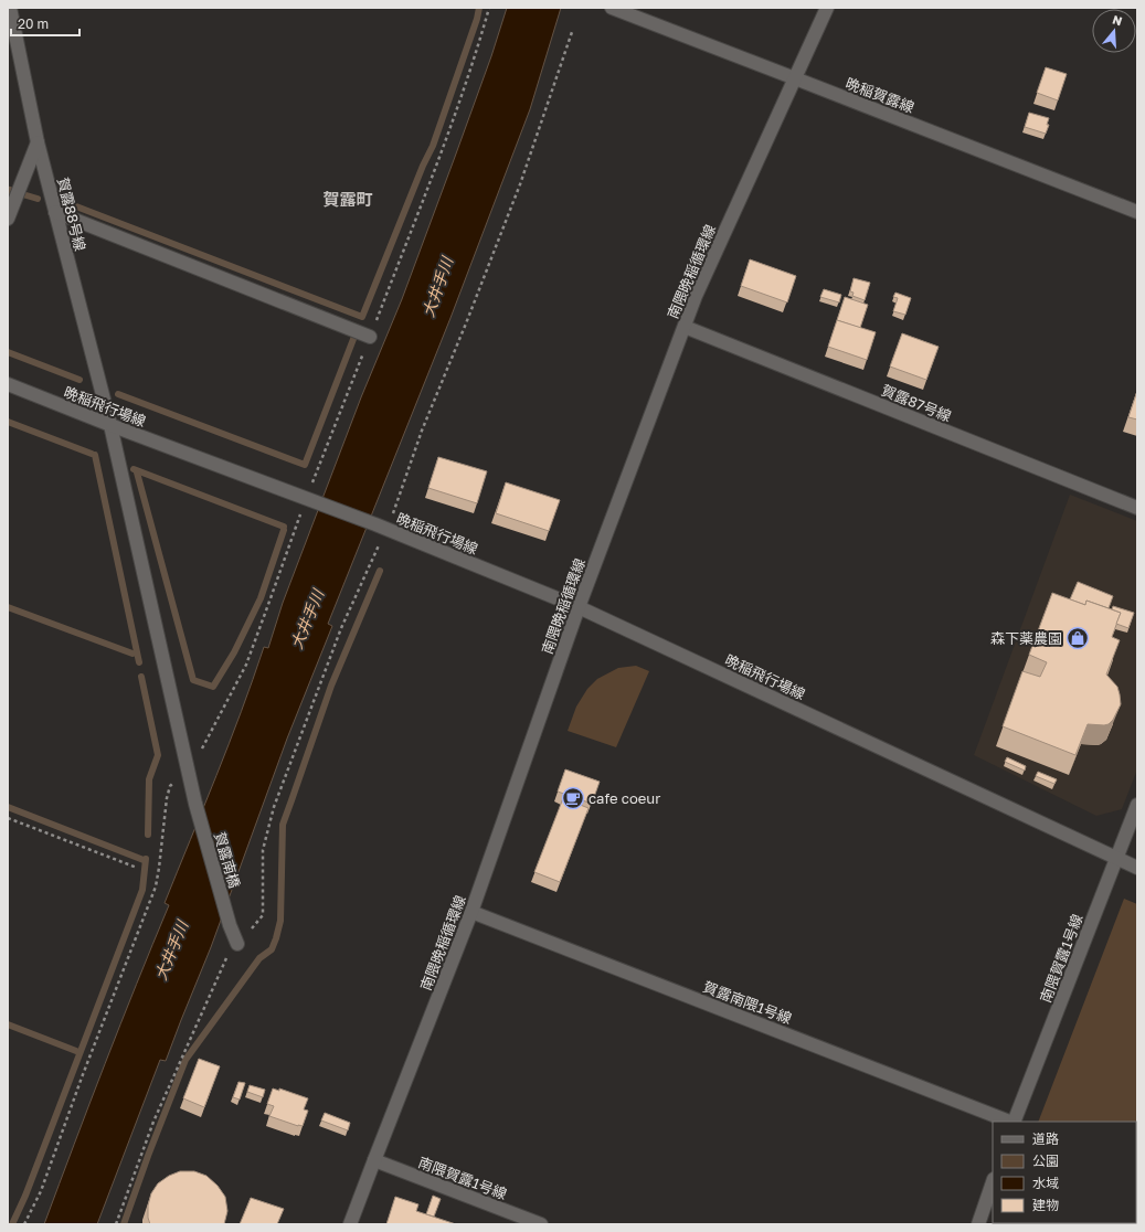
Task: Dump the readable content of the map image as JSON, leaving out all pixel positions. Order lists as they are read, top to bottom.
{
  "streets": {
    "street": [
      "晩稲賀露線",
      "賀露88号線",
      "南隈晩稲循環線",
      "賀露87号線",
      "晩稲飛行場線",
      "賀露南橋",
      "南隈賀露1号線",
      "賀露南隈1号線"
    ]
  },
  "crossings": [
    ["晩稲賀露線", "南隈晩稲循環線"],
    ["賀露88号線", "晩稲飛行場線"],
    ["賀露88号線", "賀露南橋"],
    ["南隈晩稲循環線", "賀露87号線"],
    ["南隈晩稲循環線", "晩稲飛行場線"],
    ["南隈晩稲循環線", "南隈賀露1号線"],
    ["南隈晩稲循環線", "賀露南隈1号線"],
    ["晩稲飛行場線", "南隈賀露1号線"]
  ],
  "districts": ["賀露町"],
  "water": ["大井手川"],
  "places": {
    "shop": ["森下薬農園"],
    "cafe": ["cafe coeur"]
  },
  "legend": [
    "道路",
    "公園",
    "水域",
    "建物"
  ],
  "scale_bar": "20 m",
  "north": "top"
}
